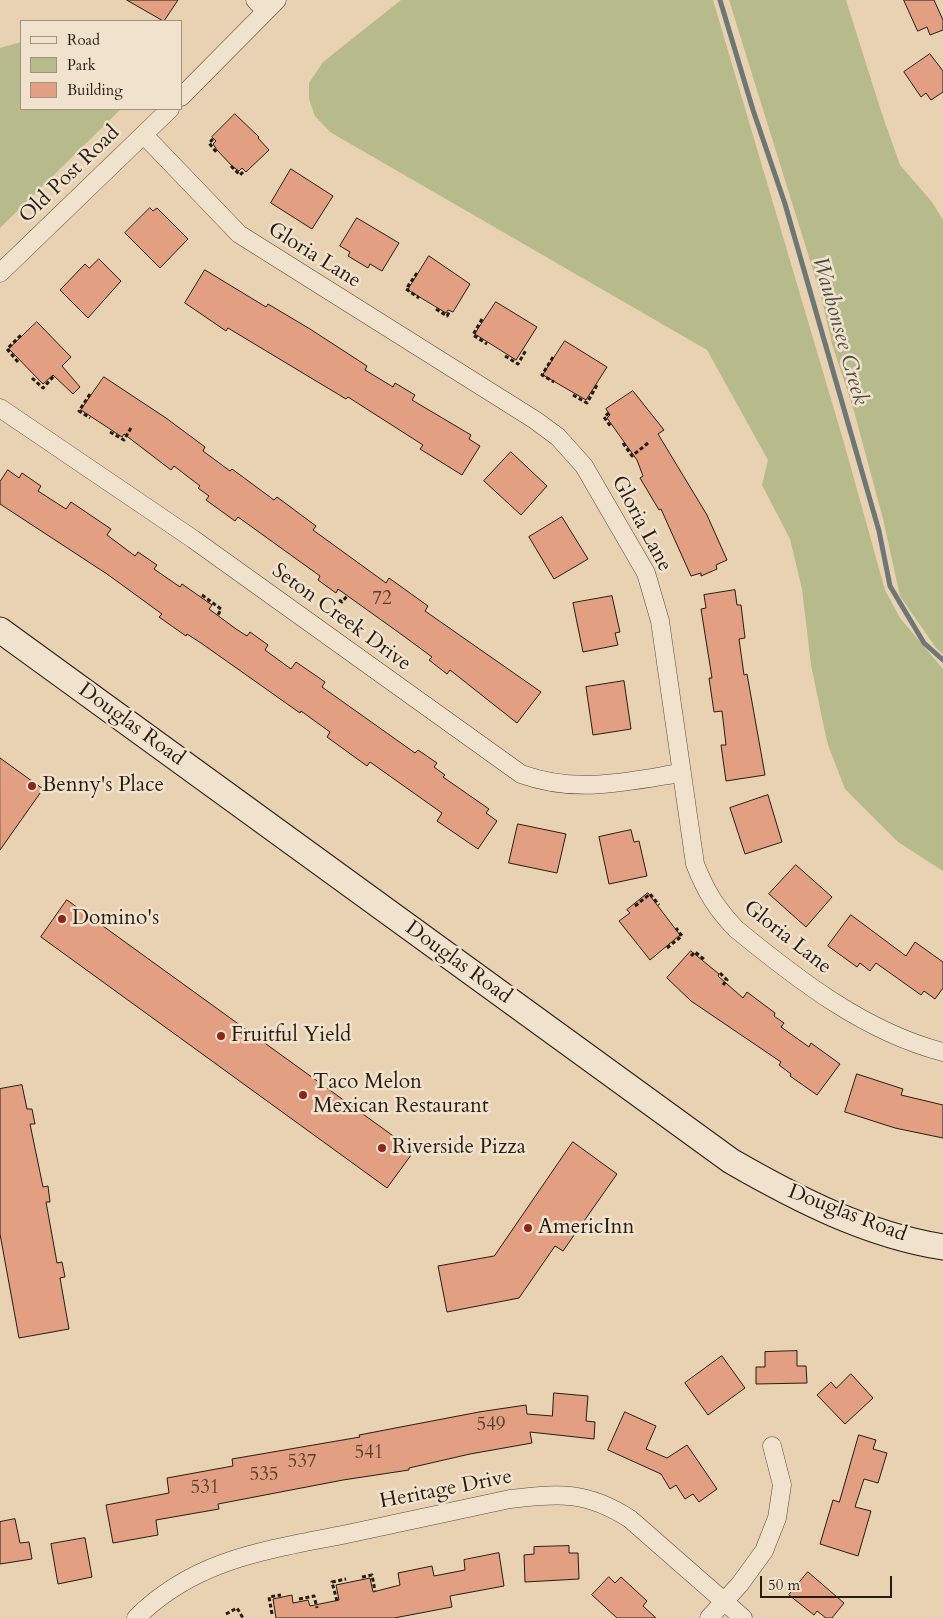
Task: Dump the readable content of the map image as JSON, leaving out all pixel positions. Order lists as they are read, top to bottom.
{
  "streets": {
    "street": [
      "Old Post Road",
      "Gloria Lane",
      "Seton Creek Drive",
      "Douglas Road",
      "Heritage Drive"
    ]
  },
  "crossings": [
    ["Old Post Road", "Gloria Lane"],
    ["Gloria Lane", "Seton Creek Drive"]
  ],
  "water": ["Waubonsee Creek"],
  "places": [
    "Benny's Place",
    "Domino's",
    "Fruitful Yield",
    "Taco Melon Mexican Restaurant",
    "Riverside Pizza",
    "AmericInn"
  ],
  "house_numbers": [
    "72",
    "549",
    "541",
    "537",
    "535",
    "531"
  ],
  "legend": ["Road", "Park", "Building"],
  "scale_bar": "50 m"
}
